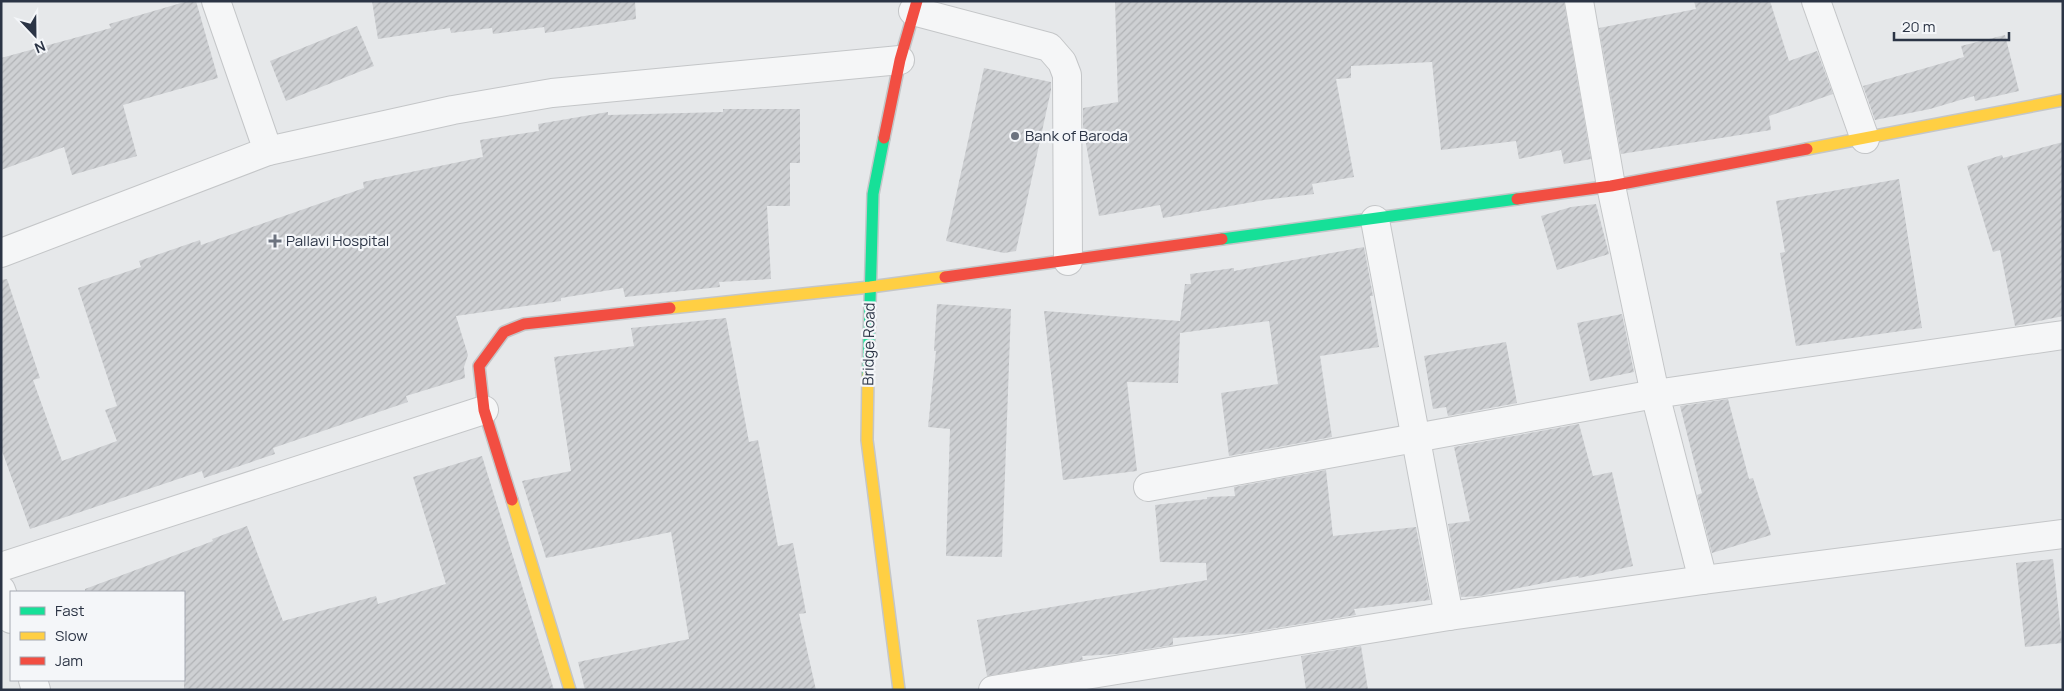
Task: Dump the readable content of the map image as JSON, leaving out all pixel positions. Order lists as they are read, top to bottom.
{
  "streets": {
    "street": ["Bridge Road"]
  },
  "places": {
    "other": ["Bank of Baroda"],
    "health": ["Pallavi Hospital"]
  },
  "legend": ["Fast", "Slow", "Jam"],
  "scale_bar": "20 m",
  "north": "bottom"
}
